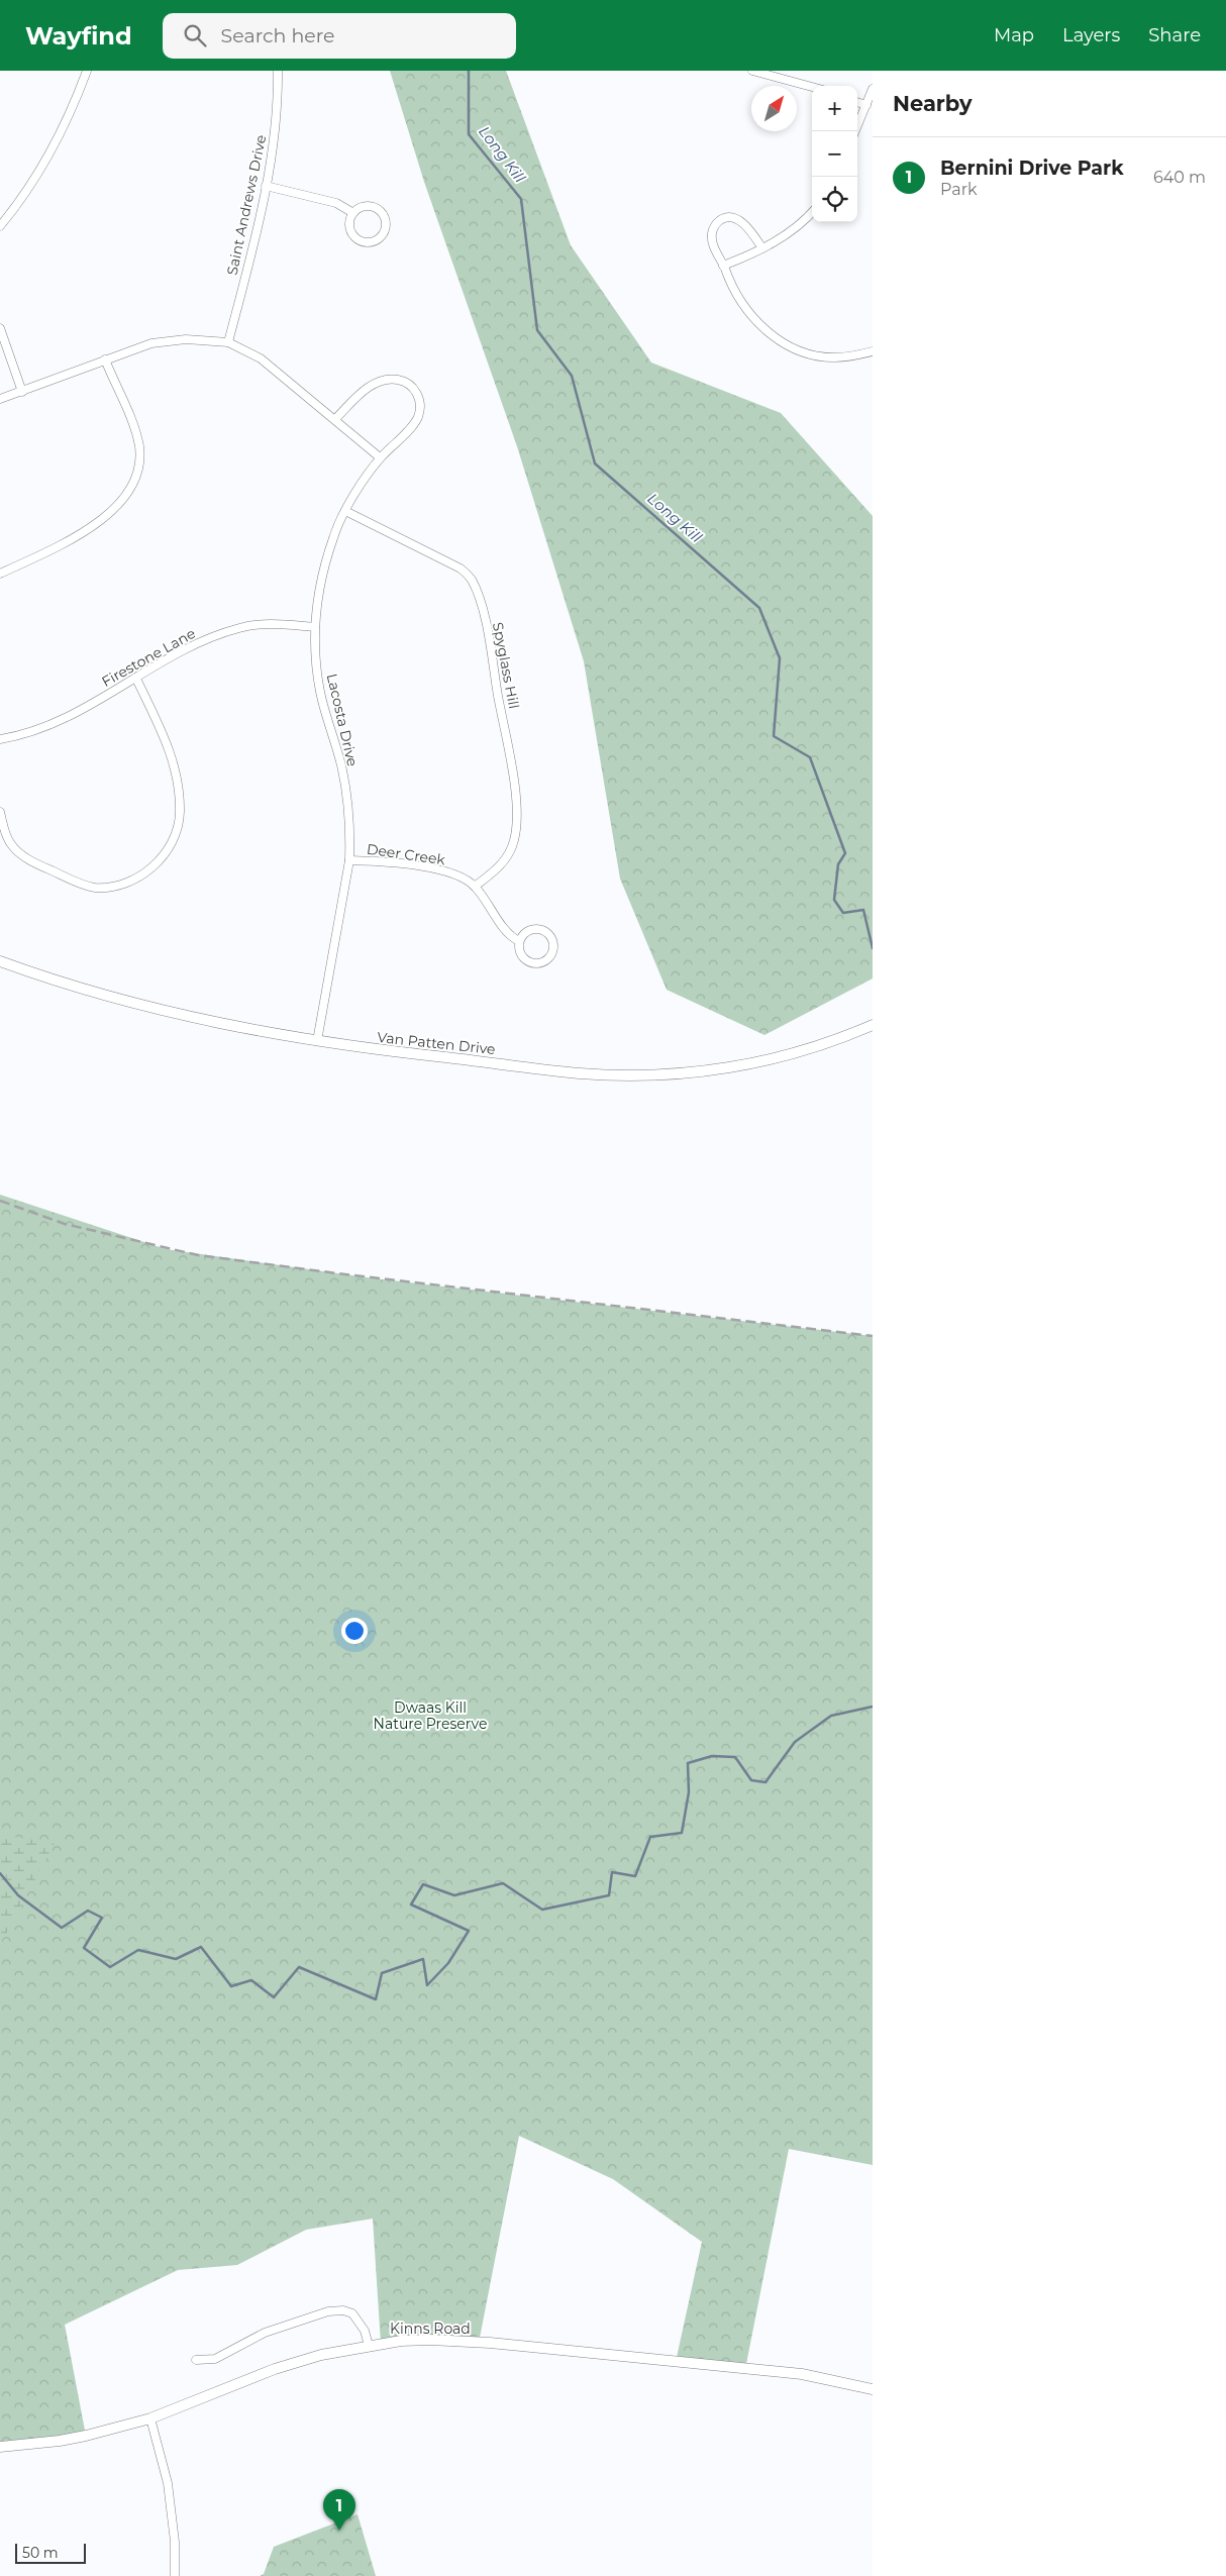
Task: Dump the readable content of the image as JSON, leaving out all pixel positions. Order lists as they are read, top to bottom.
{
  "streets": {
    "street": [
      "Saint Andrews Drive",
      "Firestone Lane",
      "Spyglass Hill",
      "Lacosta Drive",
      "Deer Creek",
      "Van Patten Drive",
      "Kinns Road"
    ]
  },
  "crossings": [
    ["Firestone Lane", "Lacosta Drive"],
    ["Spyglass Hill", "Lacosta Drive"],
    ["Spyglass Hill", "Deer Creek"],
    ["Lacosta Drive", "Deer Creek"],
    ["Lacosta Drive", "Van Patten Drive"]
  ],
  "water": ["Long Kill"],
  "parks": ["Dwaas Kill Nature Preserve"],
  "scale_bar": "50 m",
  "north": "top right",
  "page": {
    "header": "Wayfind",
    "search": "Search here",
    "nav": ["Map", "Layers", "Share"],
    "heading": "Nearby",
    "map_buttons": ["+", "−"],
    "list": [
      {
        "mark": "1",
        "name": "Bernini Drive Park",
        "note": "Park",
        "value": "640 m"
      }
    ],
    "pins": "1",
    "scale": "50 m"
  }
}
